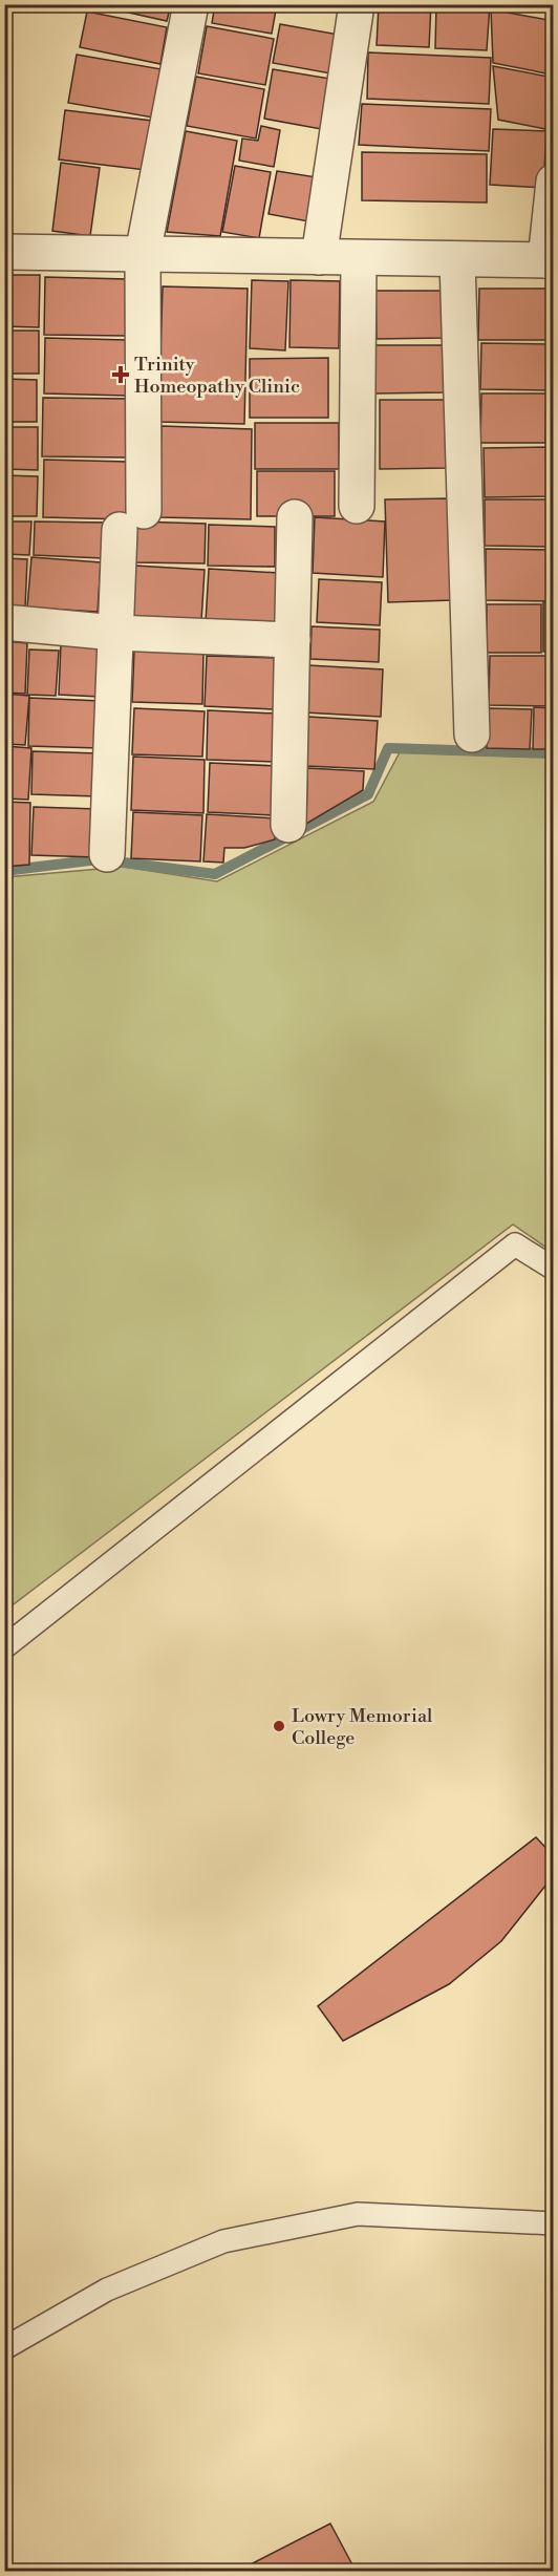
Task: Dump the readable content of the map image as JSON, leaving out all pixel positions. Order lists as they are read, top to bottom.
{
  "places": {
    "health": ["Trinity Homeopathy Clinic"],
    "other": ["Lowry Memorial College"]
  }
}
